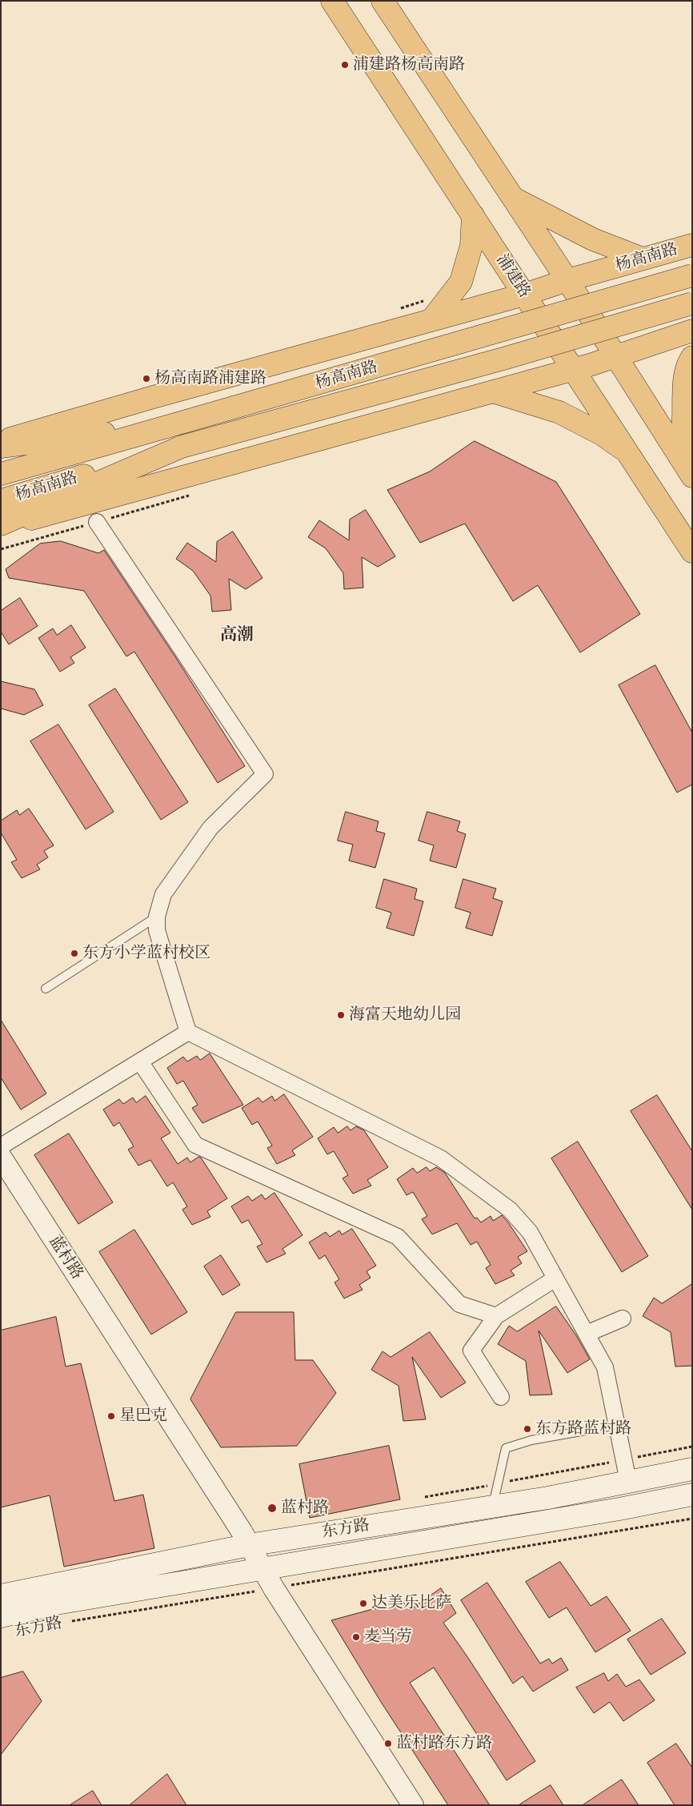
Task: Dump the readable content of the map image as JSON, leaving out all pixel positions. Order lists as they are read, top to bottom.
{
  "streets": {
    "main road": ["杨高南路", "浦建路", "东方路"],
    "street": ["蓝村路"]
  },
  "crossings": [
    ["杨高南路", "浦建路"],
    ["蓝村路", "东方路"]
  ],
  "districts": ["高潮"],
  "places": [
    "浦建路杨高南路",
    "杨高南路浦建路",
    "东方小学蓝村校区",
    "海富天地幼儿园",
    "星巴克",
    "东方路蓝村路",
    "蓝村路",
    "达美乐比萨",
    "麦当劳",
    "蓝村路东方路"
  ]
}
